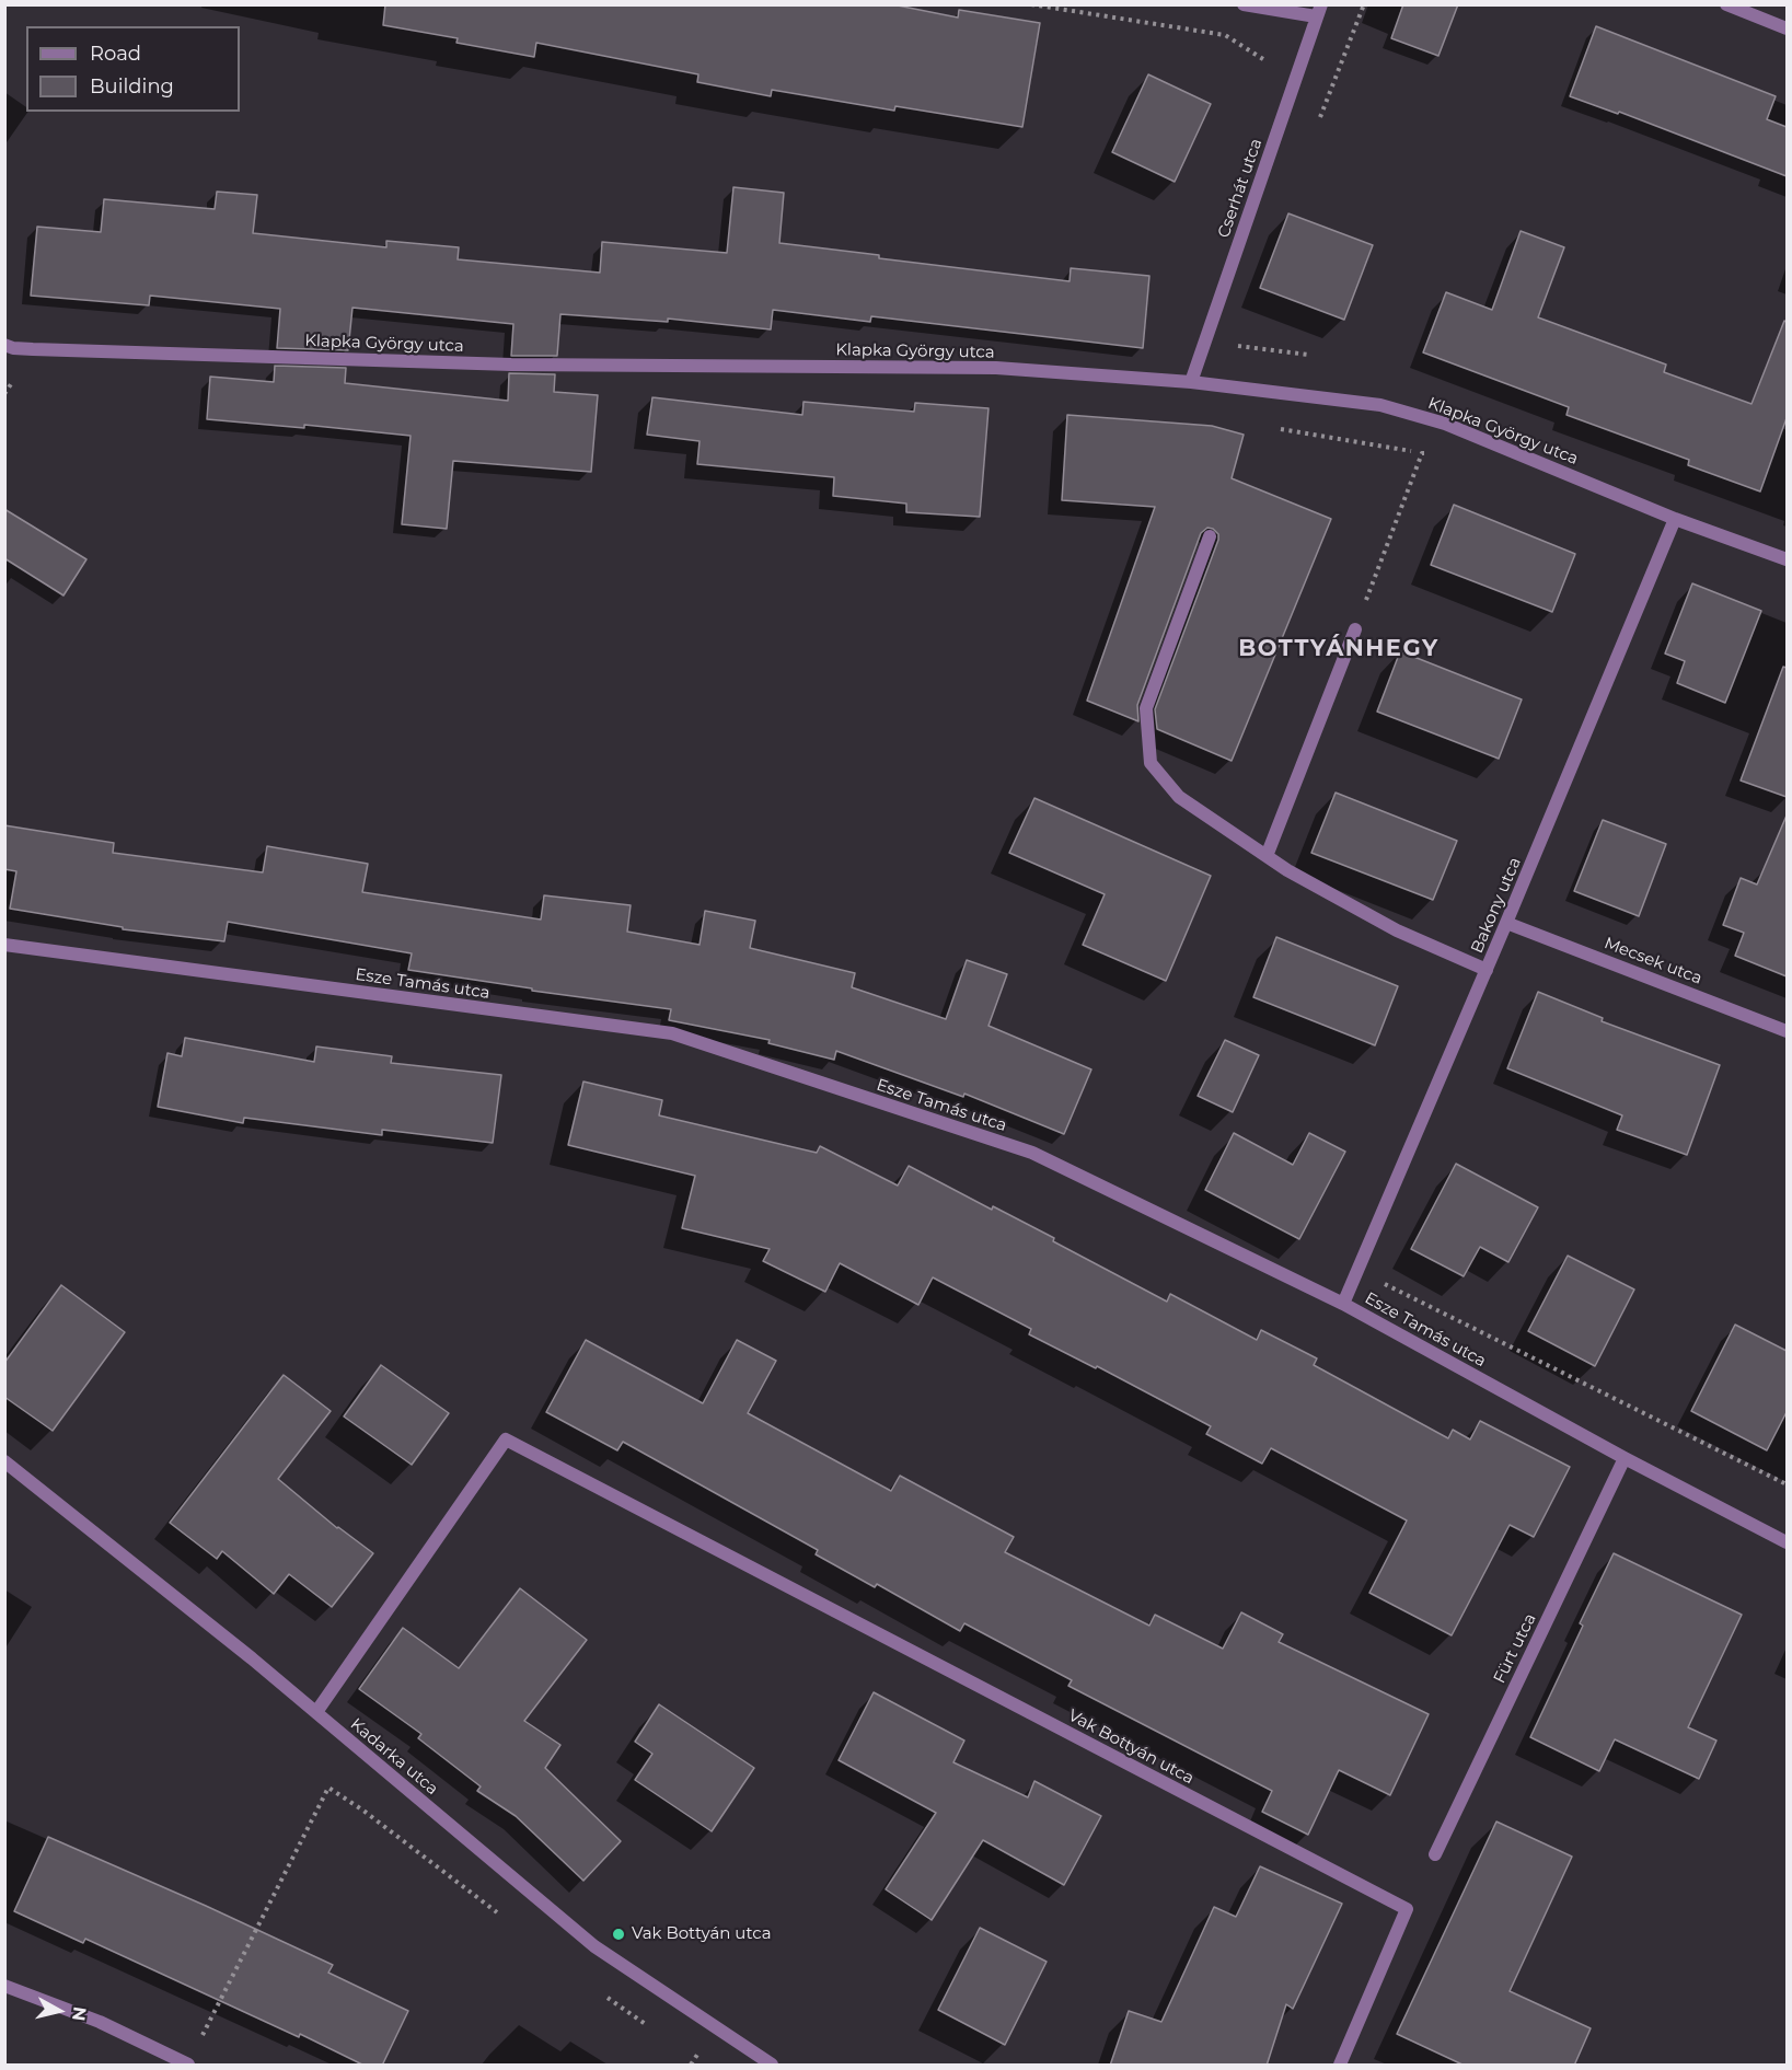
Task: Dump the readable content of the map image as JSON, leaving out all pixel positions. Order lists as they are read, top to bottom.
{
  "streets": {
    "street": [
      "Cserhát utca",
      "Klapka György utca",
      "Bakony utca",
      "Mecsek utca",
      "Esze Tamás utca",
      "Fürt utca",
      "Vak Bottyán utca",
      "Kadarka utca"
    ]
  },
  "crossings": [
    ["Cserhát utca", "Klapka György utca"],
    ["Klapka György utca", "Bakony utca"],
    ["Bakony utca", "Mecsek utca"],
    ["Bakony utca", "Esze Tamás utca"],
    ["Esze Tamás utca", "Fürt utca"],
    ["Vak Bottyán utca", "Kadarka utca"]
  ],
  "districts": ["BOTTYÁNHEGY"],
  "places": ["Vak Bottyán utca"],
  "legend": ["Road", "Building"],
  "north": "right"
}
